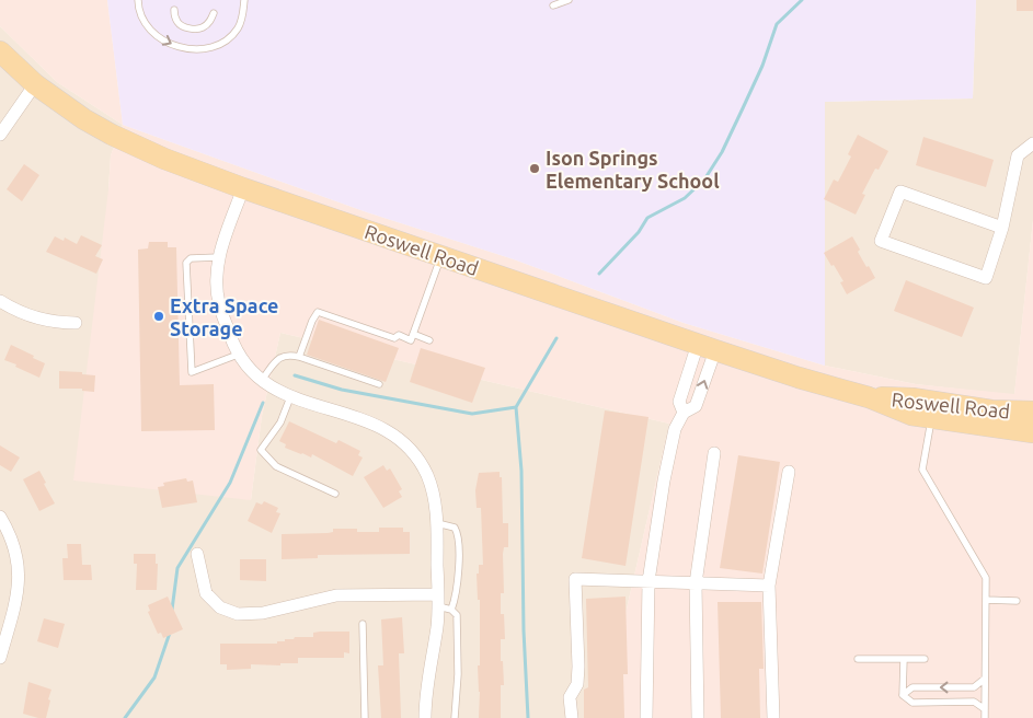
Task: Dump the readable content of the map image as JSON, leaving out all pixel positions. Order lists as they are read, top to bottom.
{
  "streets": {
    "main road": ["Roswell Road"]
  },
  "places": ["Ison Springs Elementary School", "Extra Space Storage"]
}
